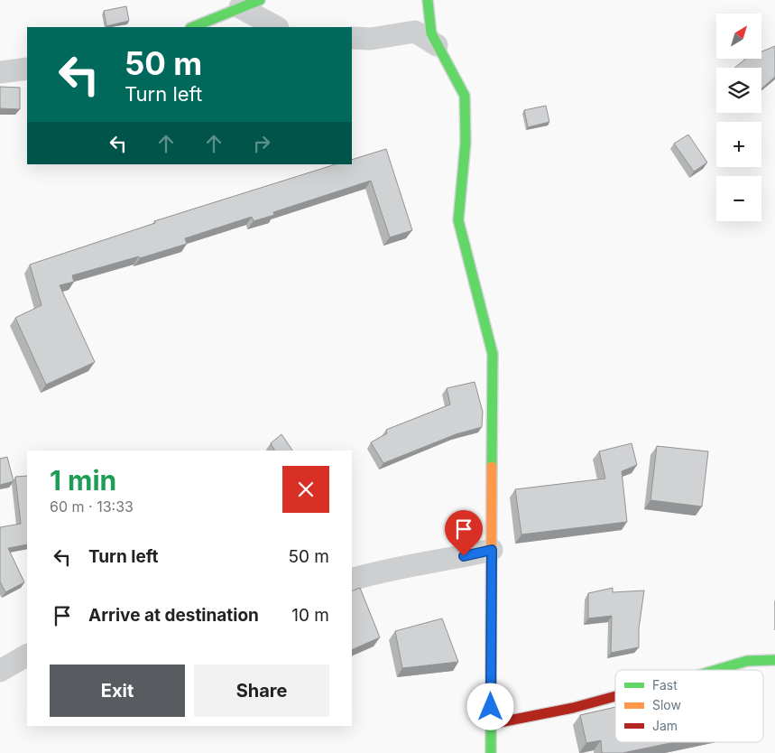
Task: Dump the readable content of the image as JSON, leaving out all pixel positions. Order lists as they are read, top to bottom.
{
  "legend": ["Fast", "Slow", "Jam"],
  "north": "top right",
  "page": {
    "map_buttons": ["+", "−"],
    "turn": ["50 m", "Turn left"],
    "heading": ["1 min", "60 m · 13:33"],
    "list": [
      {
        "name": "Turn left",
        "value": "50 m"
      },
      {
        "name": "Arrive at destination",
        "value": "10 m"
      }
    ],
    "buttons": ["Exit", "Share"]
  }
}
